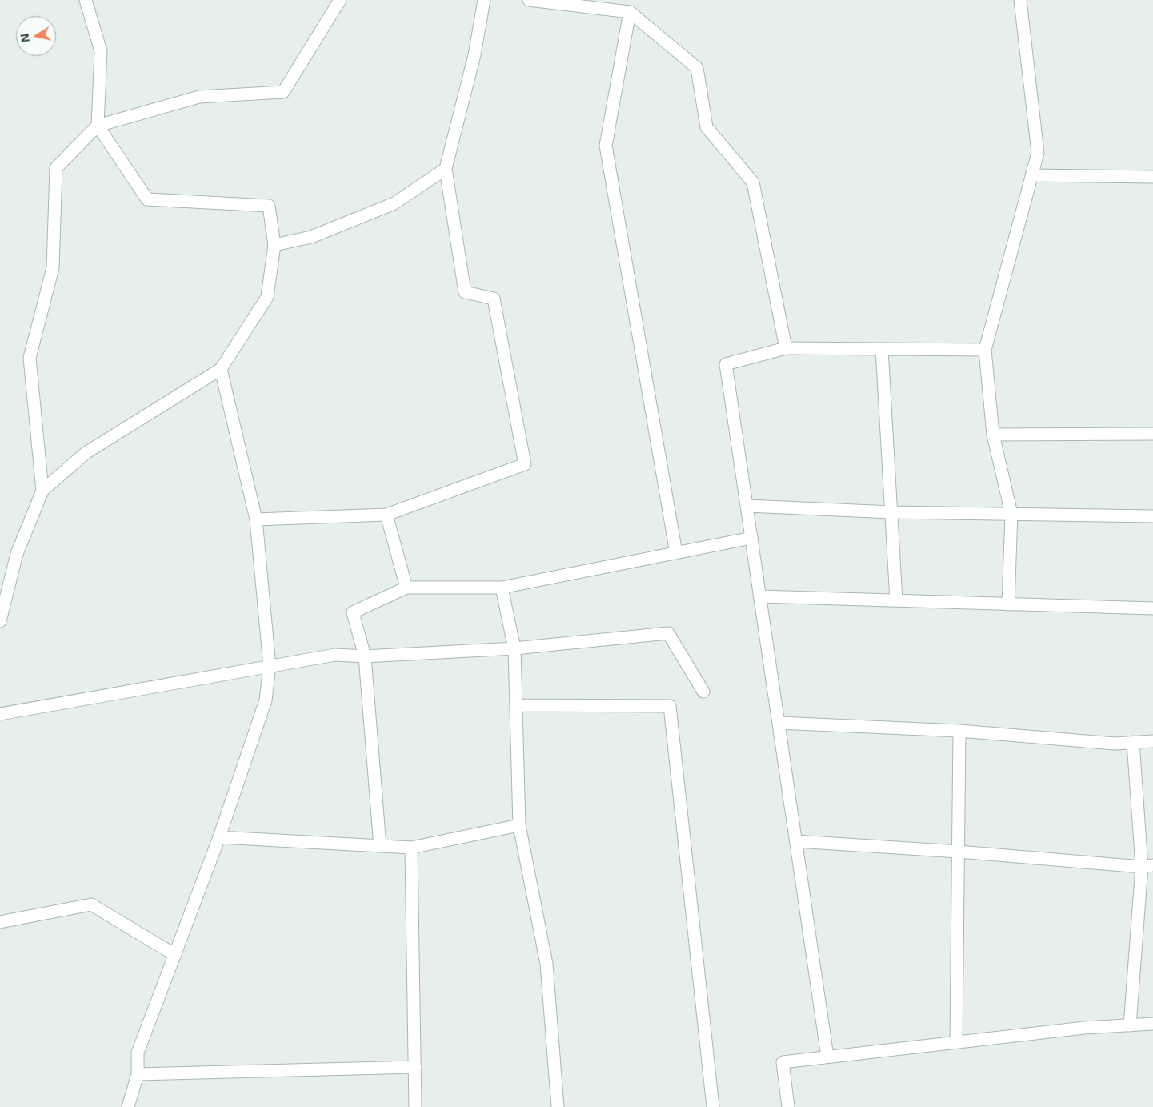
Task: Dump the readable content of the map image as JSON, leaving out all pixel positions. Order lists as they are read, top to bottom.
{
  "north": "left"
}
